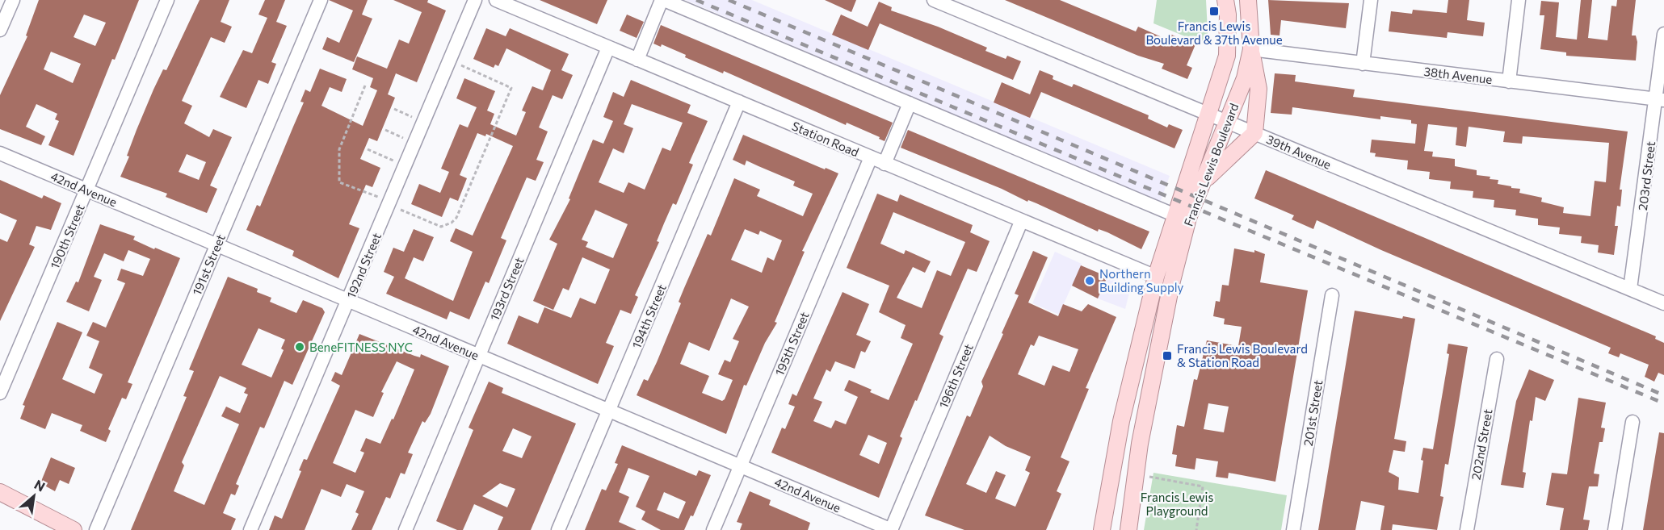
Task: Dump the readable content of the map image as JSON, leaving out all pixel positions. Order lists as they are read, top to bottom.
{
  "streets": {
    "main road": ["Francis Lewis Boulevard"],
    "street": [
      "38th Avenue",
      "Station Road",
      "39th Avenue",
      "203rd Street",
      "42nd Avenue",
      "190th Street",
      "191st Street",
      "192nd Street",
      "193rd Street",
      "194th Street",
      "195th Street",
      "196th Street",
      "201st Street",
      "202nd Street"
    ]
  },
  "crossings": [
    ["38th Avenue", "Francis Lewis Boulevard"],
    ["38th Avenue", "203rd Street"],
    ["Station Road", "Francis Lewis Boulevard"],
    ["Station Road", "193rd Street"],
    ["Station Road", "194th Street"],
    ["Station Road", "195th Street"],
    ["Station Road", "196th Street"],
    ["39th Avenue", "Francis Lewis Boulevard"],
    ["39th Avenue", "203rd Street"],
    ["42nd Avenue", "190th Street"],
    ["42nd Avenue", "191st Street"],
    ["42nd Avenue", "192nd Street"],
    ["42nd Avenue", "193rd Street"],
    ["42nd Avenue", "194th Street"],
    ["42nd Avenue", "195th Street"],
    ["42nd Avenue", "196th Street"]
  ],
  "parks": ["Francis Lewis Playground"],
  "places": {
    "transit": ["Francis Lewis Boulevard & 37th Avenue", "Francis Lewis Boulevard & Station Road"],
    "other": ["Northern Building Supply", "BeneFITNESS NYC"]
  },
  "north": "top right"
}
